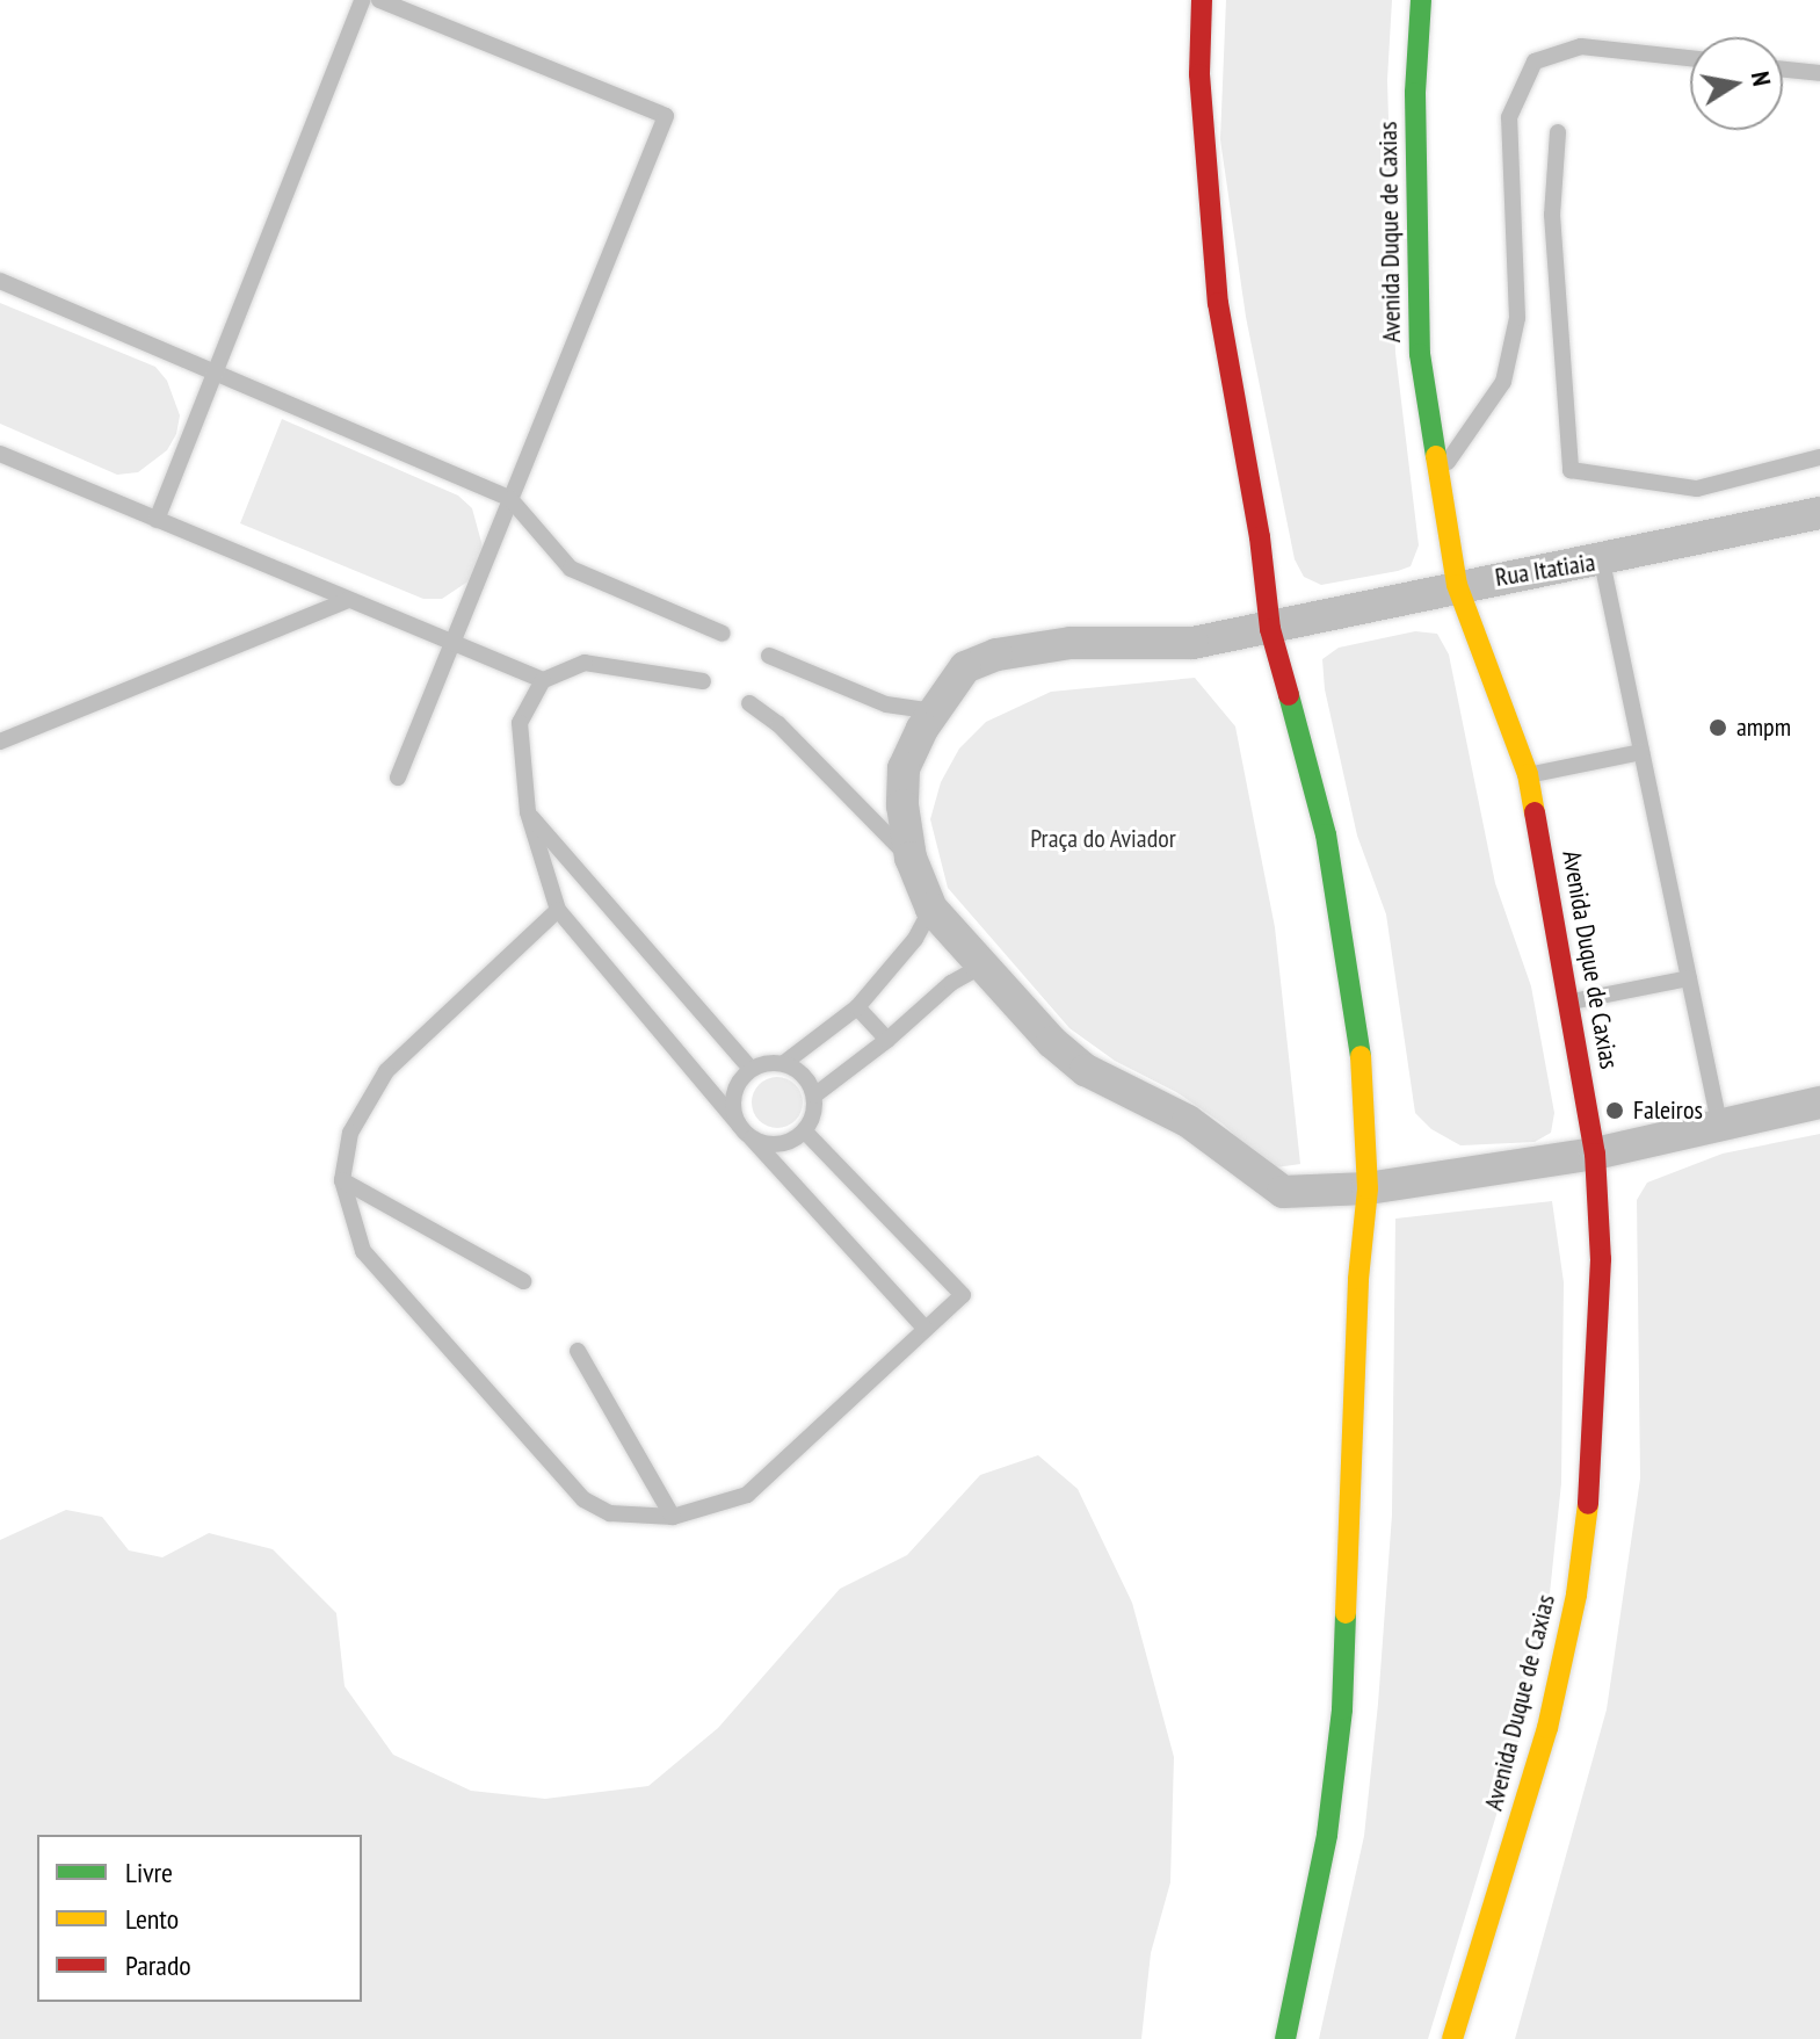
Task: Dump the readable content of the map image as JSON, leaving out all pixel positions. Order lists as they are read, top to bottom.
{
  "streets": {
    "main road": ["Avenida Duque de Caxias"],
    "street": ["Rua Itatiaia"]
  },
  "crossings": [
    ["Avenida Duque de Caxias", "Rua Itatiaia"]
  ],
  "parks": ["Praça do Aviador"],
  "places": ["ampm", "Faleiros"],
  "legend": ["Livre", "Lento", "Parado"],
  "north": "right"
}
